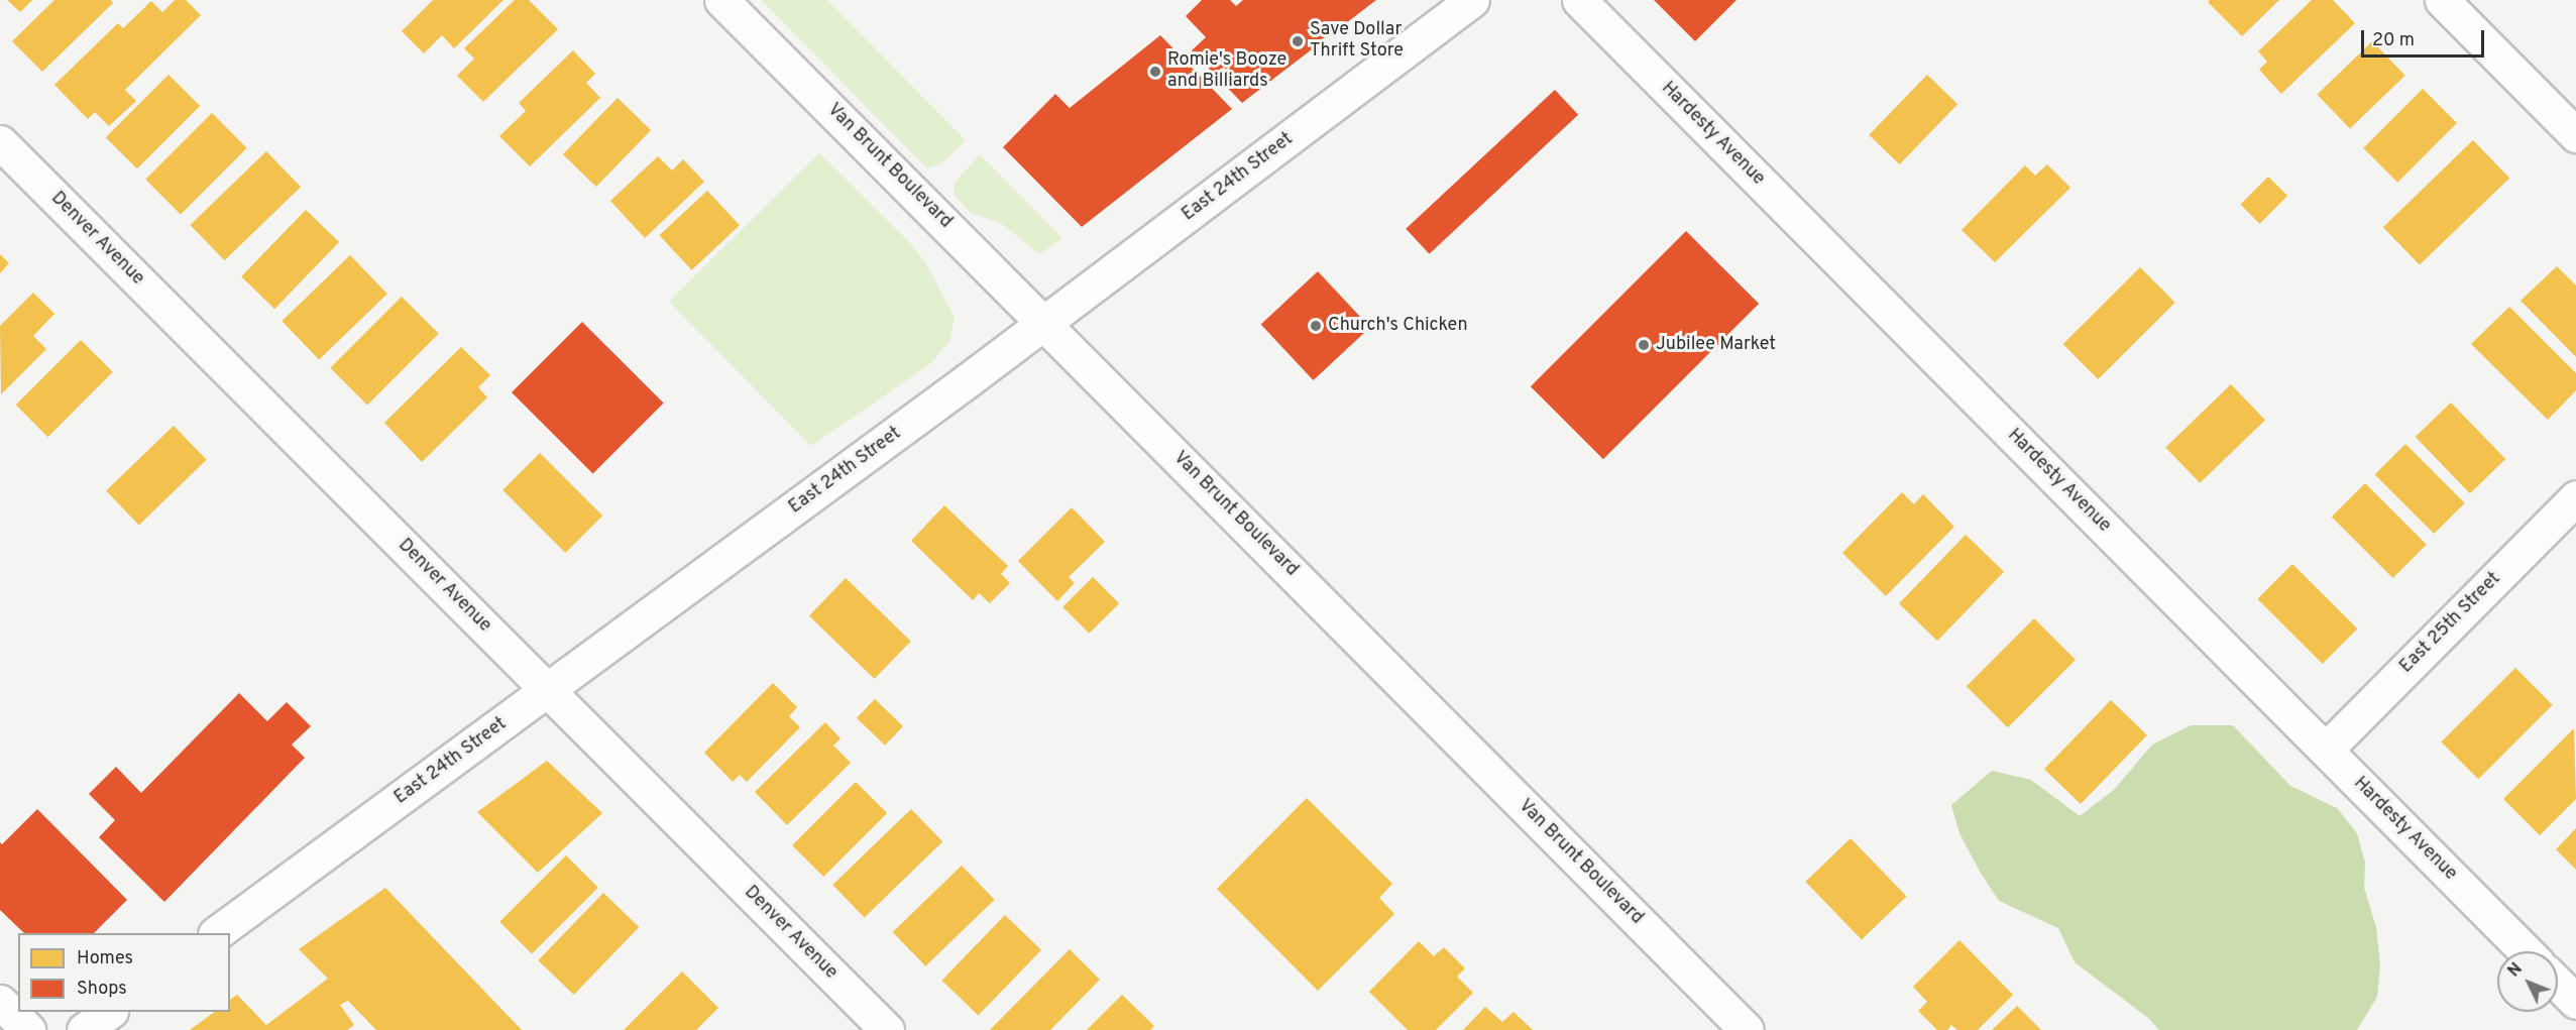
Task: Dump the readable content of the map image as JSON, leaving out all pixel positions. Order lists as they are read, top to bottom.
{
  "streets": {
    "street": [
      "Hardesty Avenue",
      "Van Brunt Boulevard",
      "East 24th Street",
      "Denver Avenue",
      "East 25th Street"
    ]
  },
  "crossings": [
    ["Hardesty Avenue", "East 25th Street"],
    ["Van Brunt Boulevard", "East 24th Street"],
    ["East 24th Street", "Denver Avenue"]
  ],
  "places": [
    "Save Dollar Thrift Store",
    "Romie's Booze and Billiards",
    "Church's Chicken",
    "Jubilee Market"
  ],
  "legend": ["Homes", "Shops"],
  "scale_bar": "20 m",
  "north": "top left"
}
